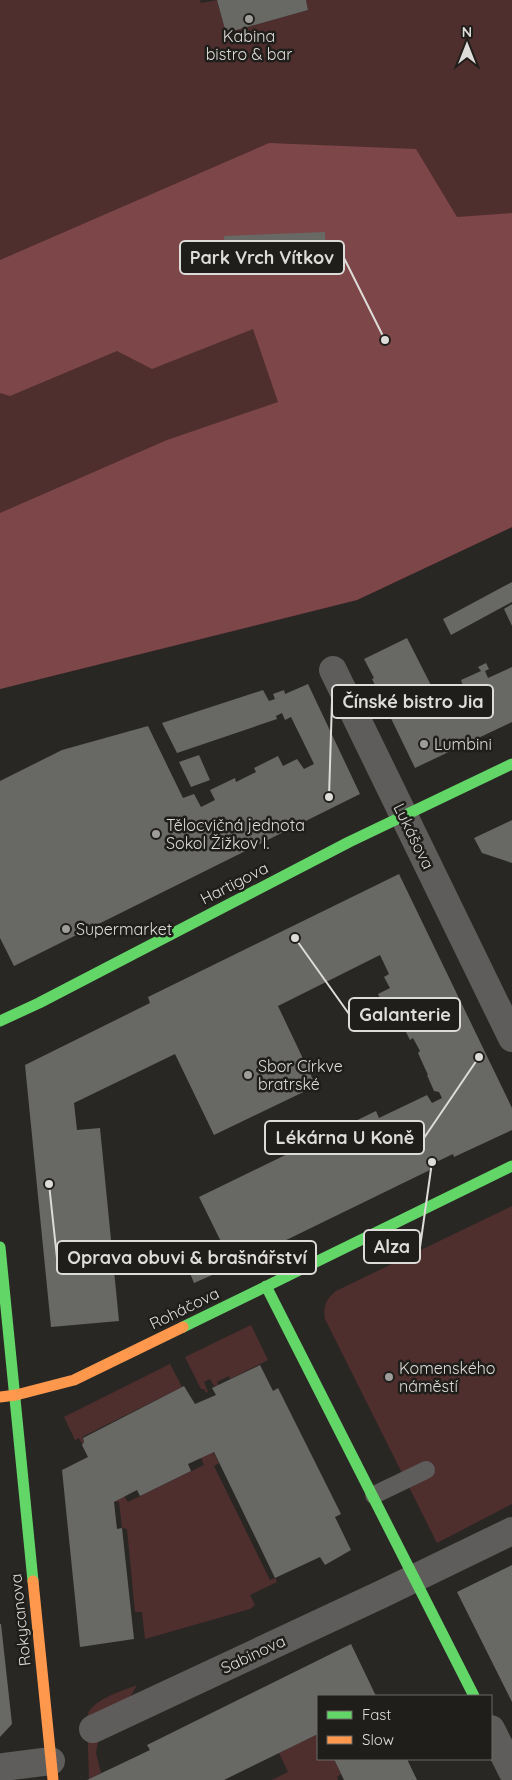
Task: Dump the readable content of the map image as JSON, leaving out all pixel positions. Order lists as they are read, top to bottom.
{
  "streets": {
    "street": [
      "Lukášova",
      "Hartigova",
      "Roháčova",
      "Rokycanova",
      "Sabinova"
    ]
  },
  "crossings": [
    ["Lukášova", "Hartigova"],
    ["Roháčova", "Rokycanova"]
  ],
  "places": [
    "Kabina bistro & bar",
    "Park Vrch Vítkov",
    "Lumbini",
    "Čínské bistro Jia",
    "Tělocvičná jednota Sokol Žižkov I.",
    "Supermarket",
    "Galanterie",
    "Lékárna U Koně",
    "Sbor Církve bratrské",
    "Alza",
    "Oprava obuvi & brašnářství",
    "Komenského náměstí"
  ],
  "legend": ["Fast", "Slow"],
  "north": "top"
}
